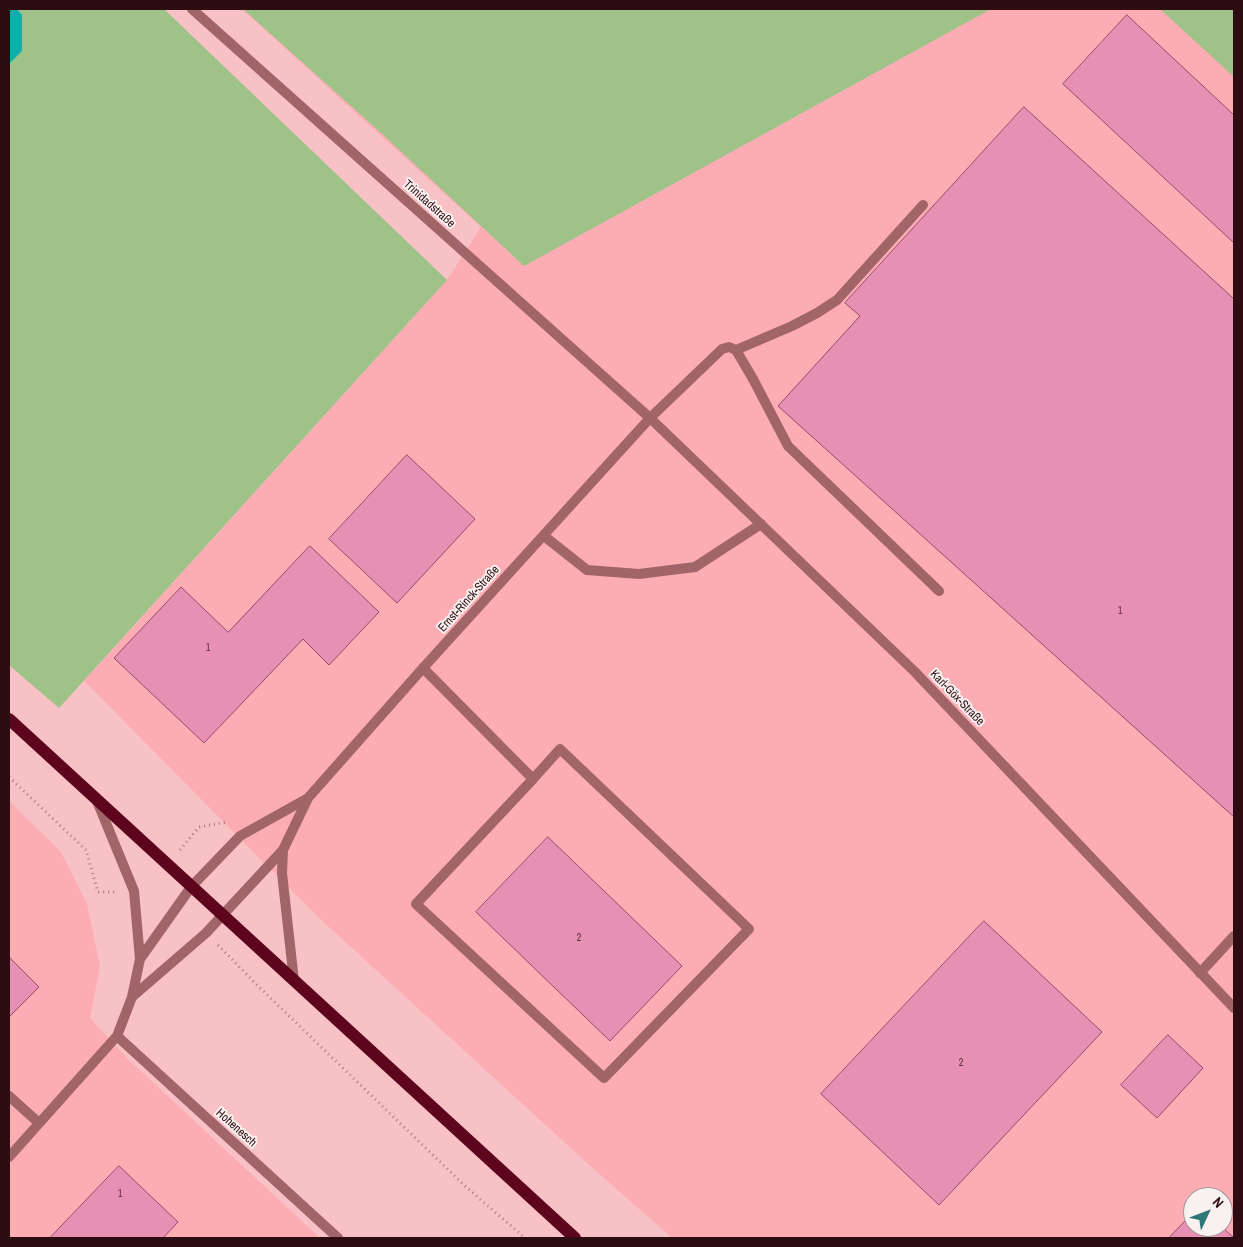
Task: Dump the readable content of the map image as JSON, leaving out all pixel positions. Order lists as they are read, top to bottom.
{
  "streets": {
    "street": [
      "Trinidadstraße",
      "Ernst-Rinck-Straße",
      "Karl-Göx-Straße",
      "Hohenesch"
    ]
  },
  "crossings": [
    ["Trinidadstraße", "Ernst-Rinck-Straße"],
    ["Trinidadstraße", "Karl-Göx-Straße"],
    ["Ernst-Rinck-Straße", "Karl-Göx-Straße"]
  ],
  "house_numbers": [
    "1",
    "1",
    "2",
    "2",
    "1"
  ],
  "north": "top right"
}
